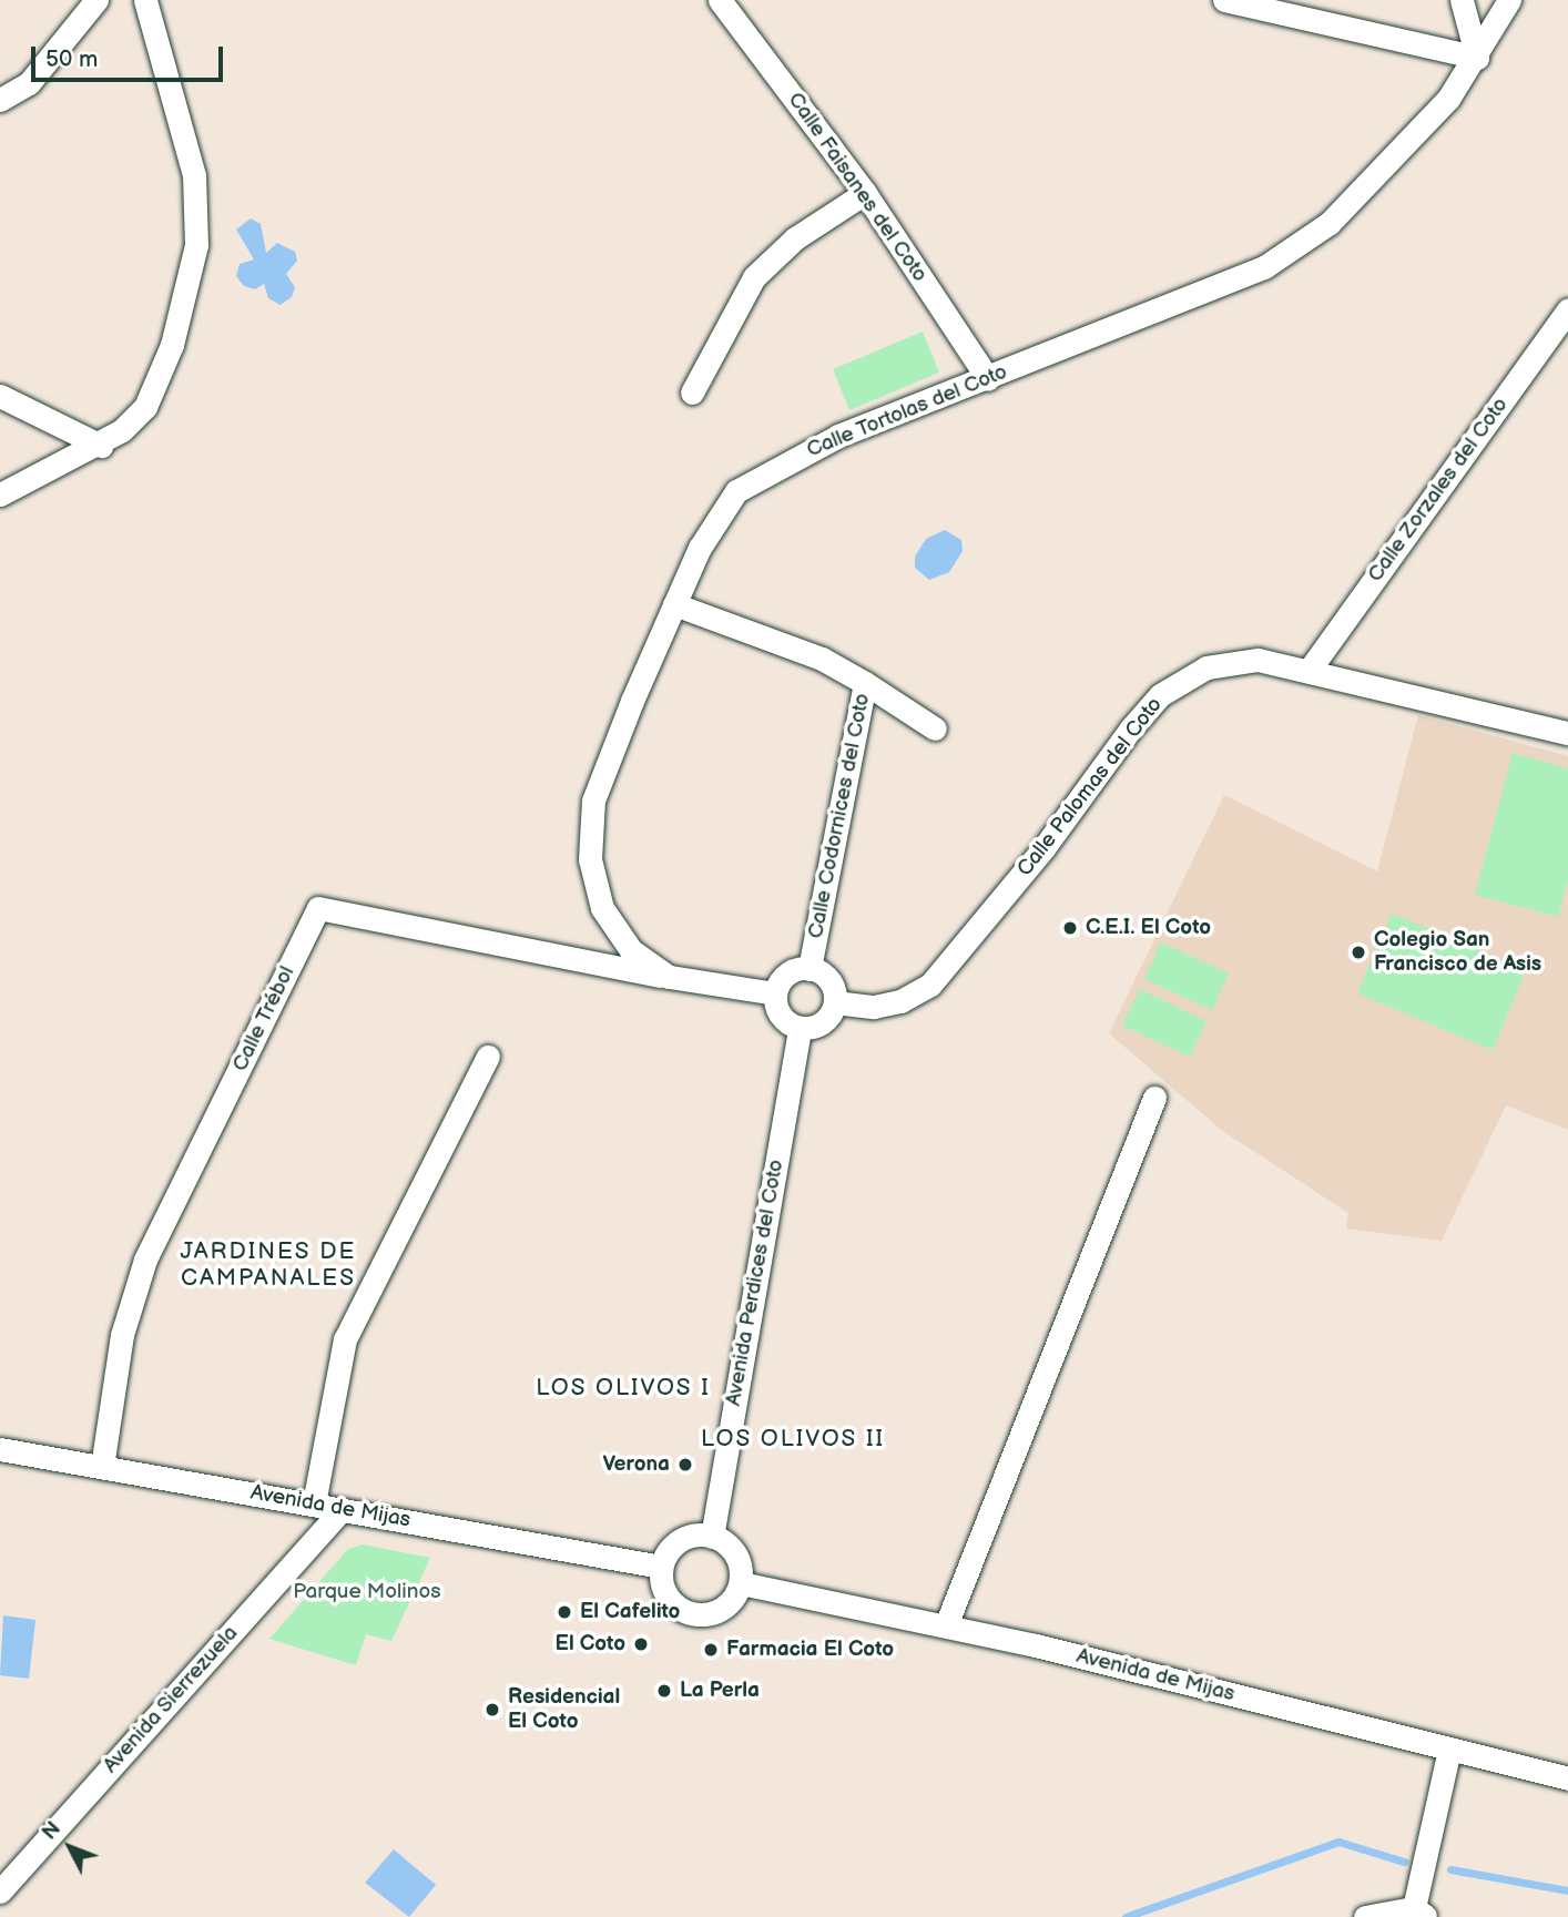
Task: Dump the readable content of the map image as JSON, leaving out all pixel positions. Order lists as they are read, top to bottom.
{
  "streets": {
    "street": [
      "Calle Faisanes del Coto",
      "Calle Tortolas del Coto",
      "Calle Zorzales del Coto",
      "Calle Palomas del Coto",
      "Calle Codornices del Coto",
      "Calle Trébol",
      "Avenida Perdices del Coto",
      "Avenida de Mijas",
      "Avenida Sierrezuela"
    ]
  },
  "crossings": [
    ["Calle Faisanes del Coto", "Calle Tortolas del Coto"],
    ["Calle Tortolas del Coto", "Calle Palomas del Coto"],
    ["Calle Tortolas del Coto", "Calle Codornices del Coto"],
    ["Calle Tortolas del Coto", "Calle Trébol"],
    ["Calle Tortolas del Coto", "Avenida Perdices del Coto"],
    ["Calle Zorzales del Coto", "Calle Palomas del Coto"],
    ["Calle Palomas del Coto", "Calle Codornices del Coto"],
    ["Calle Palomas del Coto", "Avenida Perdices del Coto"],
    ["Calle Codornices del Coto", "Avenida Perdices del Coto"],
    ["Calle Trébol", "Avenida de Mijas"],
    ["Avenida Perdices del Coto", "Avenida de Mijas"],
    ["Avenida de Mijas", "Avenida Sierrezuela"]
  ],
  "districts": ["JARDINES DE CAMPANALES", "LOS OLIVOS I", "LOS OLIVOS II"],
  "parks": ["Parque Molinos"],
  "places": [
    "C.E.I. El Coto",
    "Colegio San Francisco de Asis",
    "Verona",
    "El Cafelito",
    "El Coto",
    "Farmacia El Coto",
    "La Perla",
    "Residencial El Coto"
  ],
  "scale_bar": "50 m",
  "north": "top left"
}
